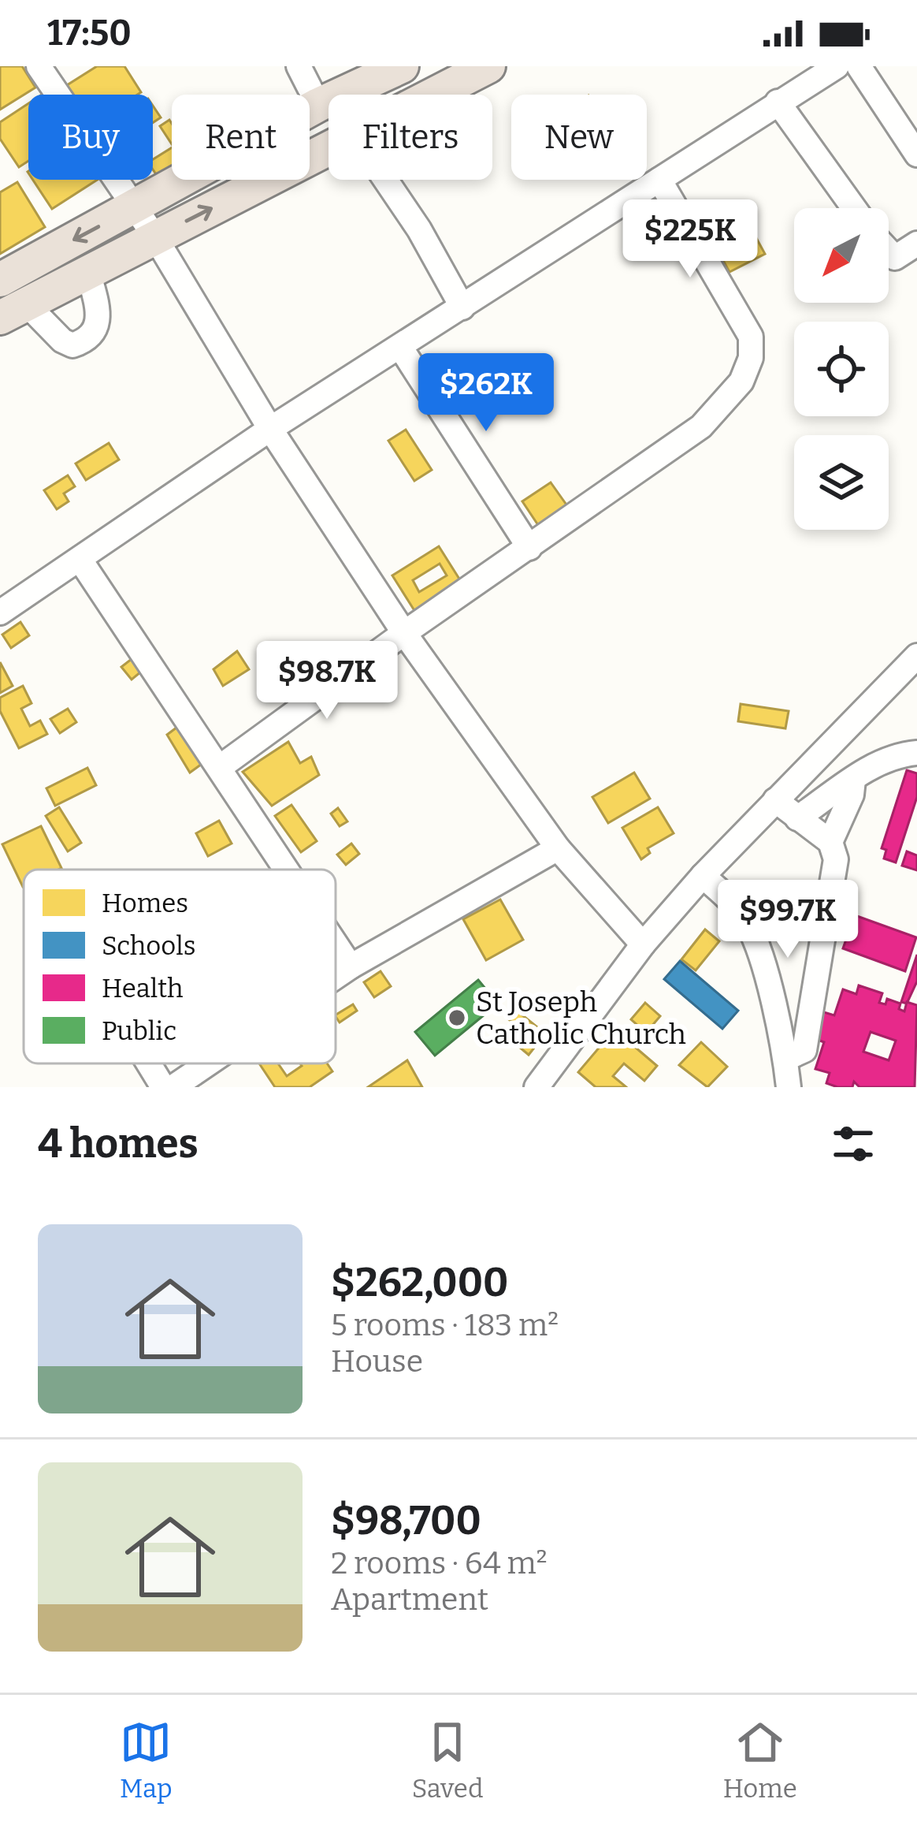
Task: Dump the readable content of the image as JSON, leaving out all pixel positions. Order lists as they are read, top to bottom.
{
  "places": ["St Joseph Catholic Church"],
  "legend": [
    "Homes",
    "Schools",
    "Health",
    "Public"
  ],
  "north": "bottom left",
  "page": {
    "status": "17:50",
    "chip": [
      "Buy",
      "Rent",
      "Filters",
      "New"
    ],
    "price": [
      "$225K",
      "$262K",
      "$98.7K",
      "$99.7K"
    ],
    "heading": "4 homes",
    "list": [
      {
        "name": "$262,000",
        "note": "5 rooms · 183 m² · House"
      },
      {
        "name": "$98,700",
        "note": "2 rooms · 64 m² · Apartment"
      }
    ],
    "tabs": ["Map", "Saved", "Home"]
  }
}
